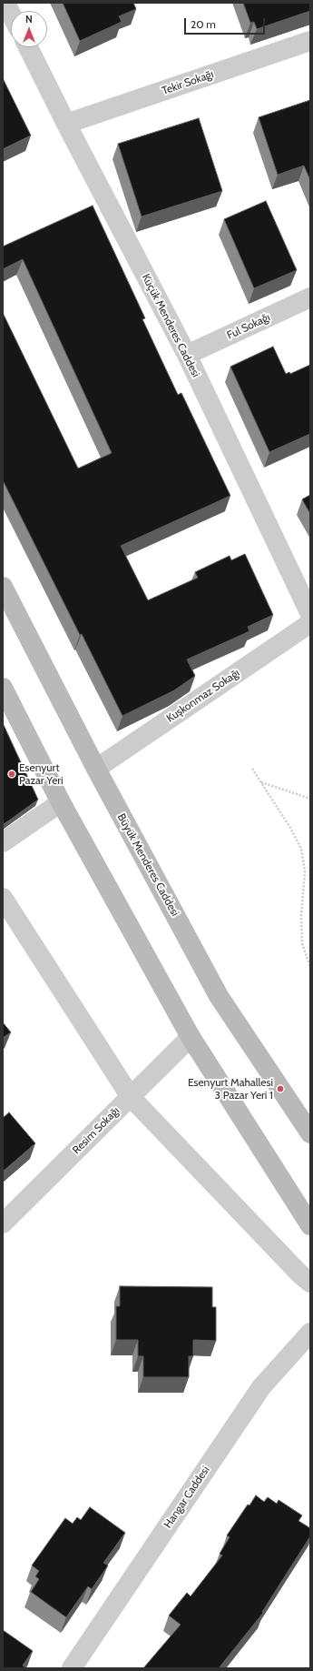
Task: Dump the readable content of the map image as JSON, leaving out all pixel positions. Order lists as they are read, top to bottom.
{
  "streets": {
    "street": [
      "Tekir Sokağı",
      "Küçük Menderes Caddesi",
      "Ful Sokağı",
      "Kuşkonmaz Sokağı",
      "Büyük Menderes Caddesi",
      "Resim Sokağı",
      "Hangar Caddesi"
    ]
  },
  "crossings": [
    ["Tekir Sokağı", "Küçük Menderes Caddesi"],
    ["Küçük Menderes Caddesi", "Ful Sokağı"],
    ["Kuşkonmaz Sokağı", "Büyük Menderes Caddesi"]
  ],
  "places": ["Esenyurt Pazar Yeri", "Esenyurt Mahallesi 3 Pazar Yeri 1"],
  "scale_bar": "20 m",
  "north": "top"
}
